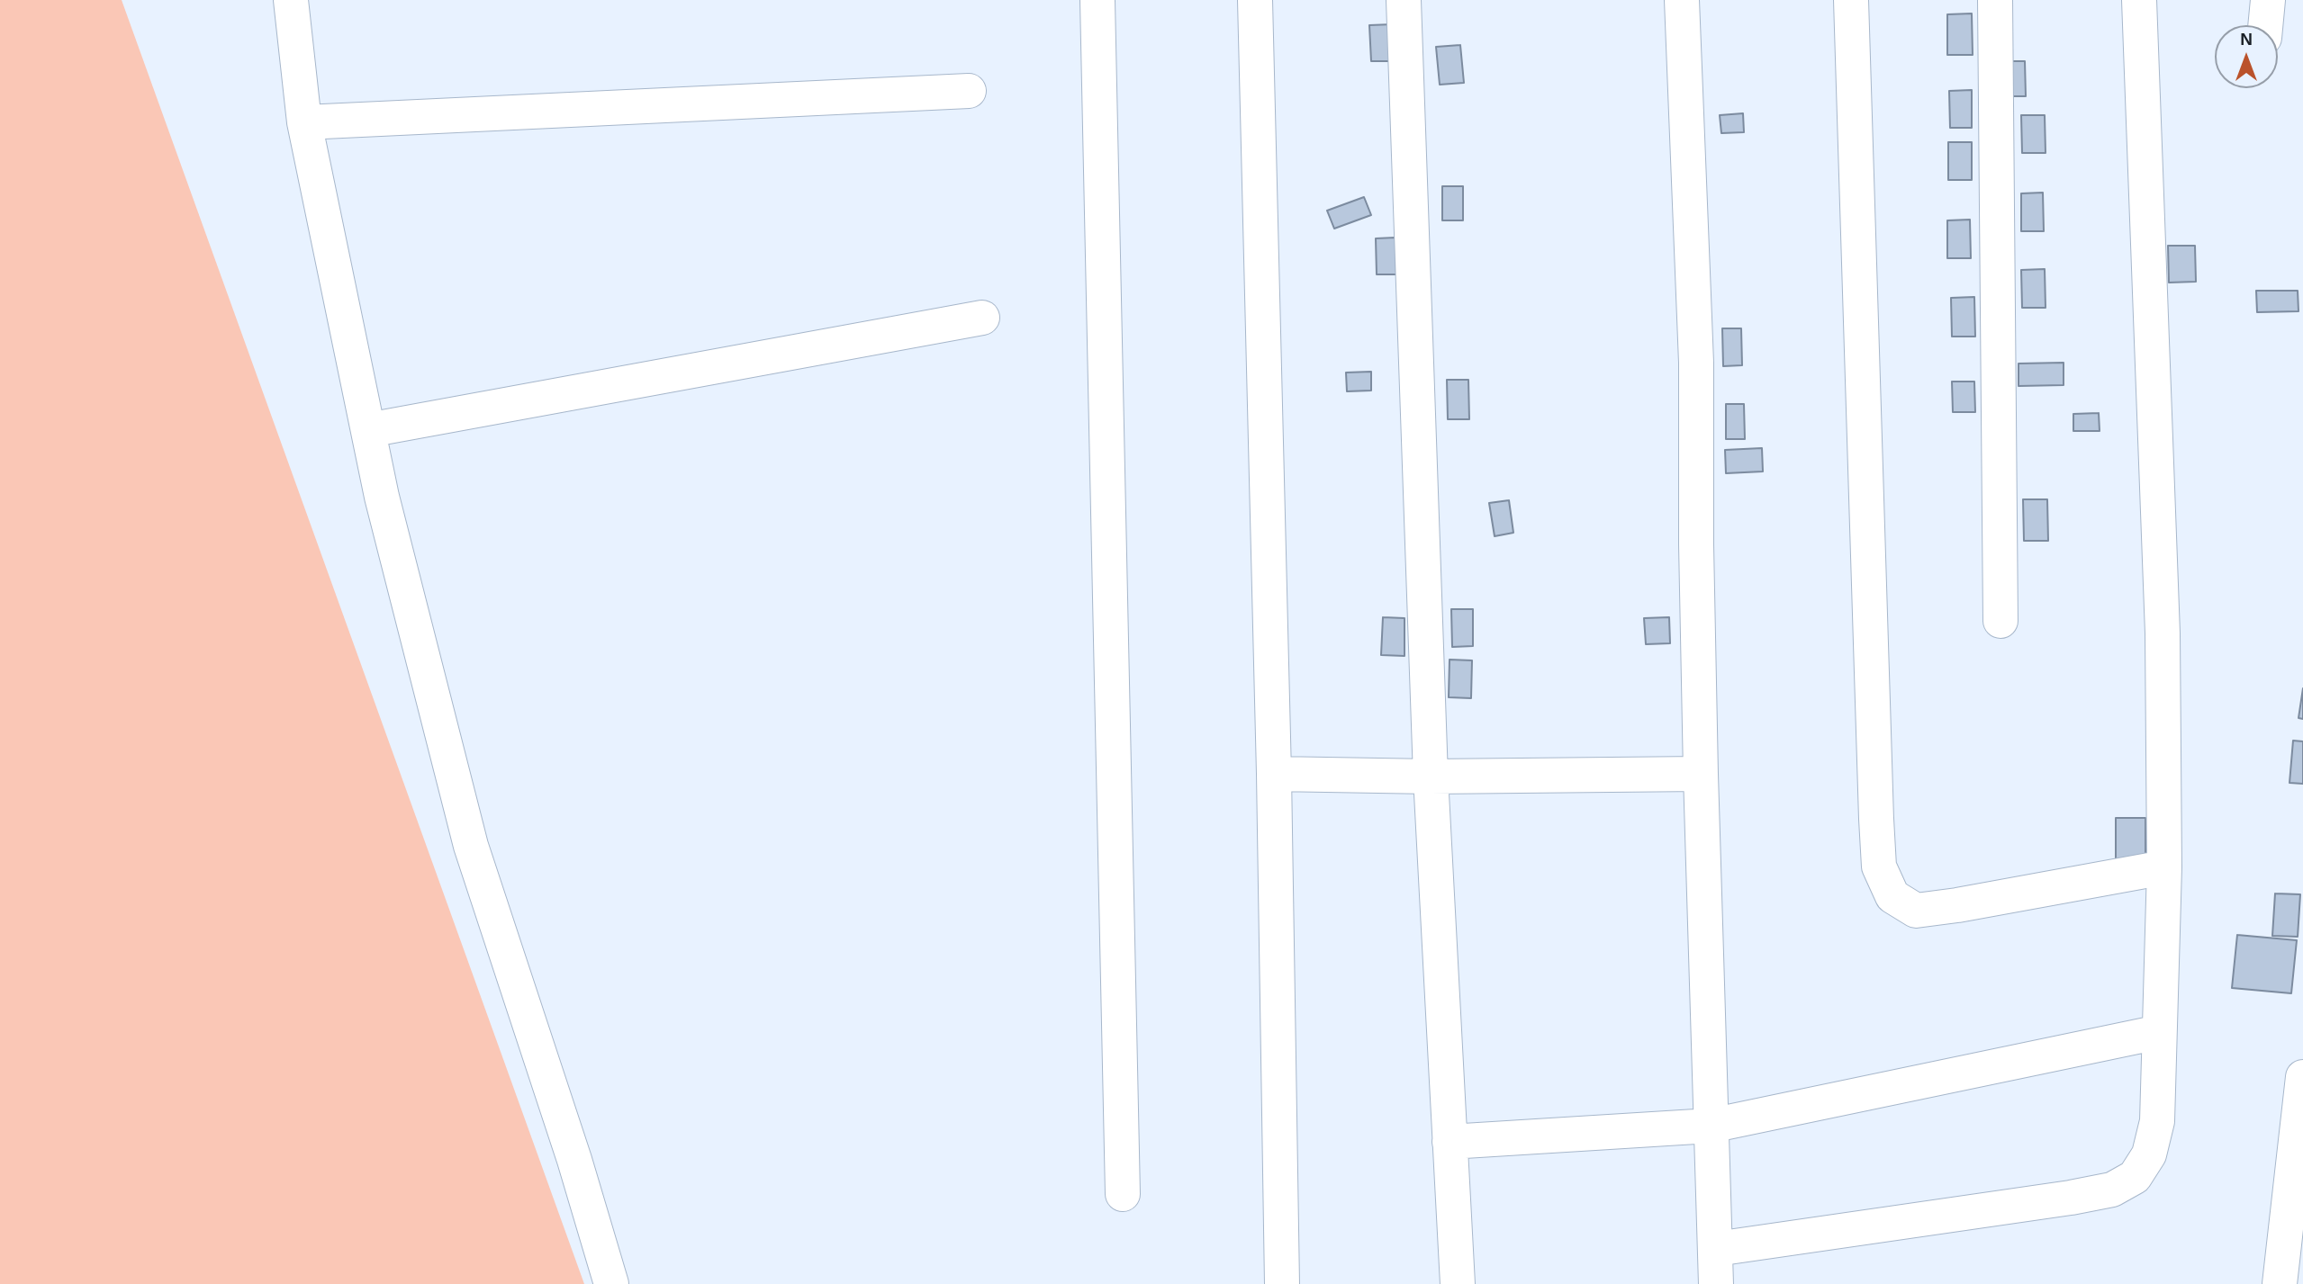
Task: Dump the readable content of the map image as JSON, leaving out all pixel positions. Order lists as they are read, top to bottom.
{
  "north": "top"
}
